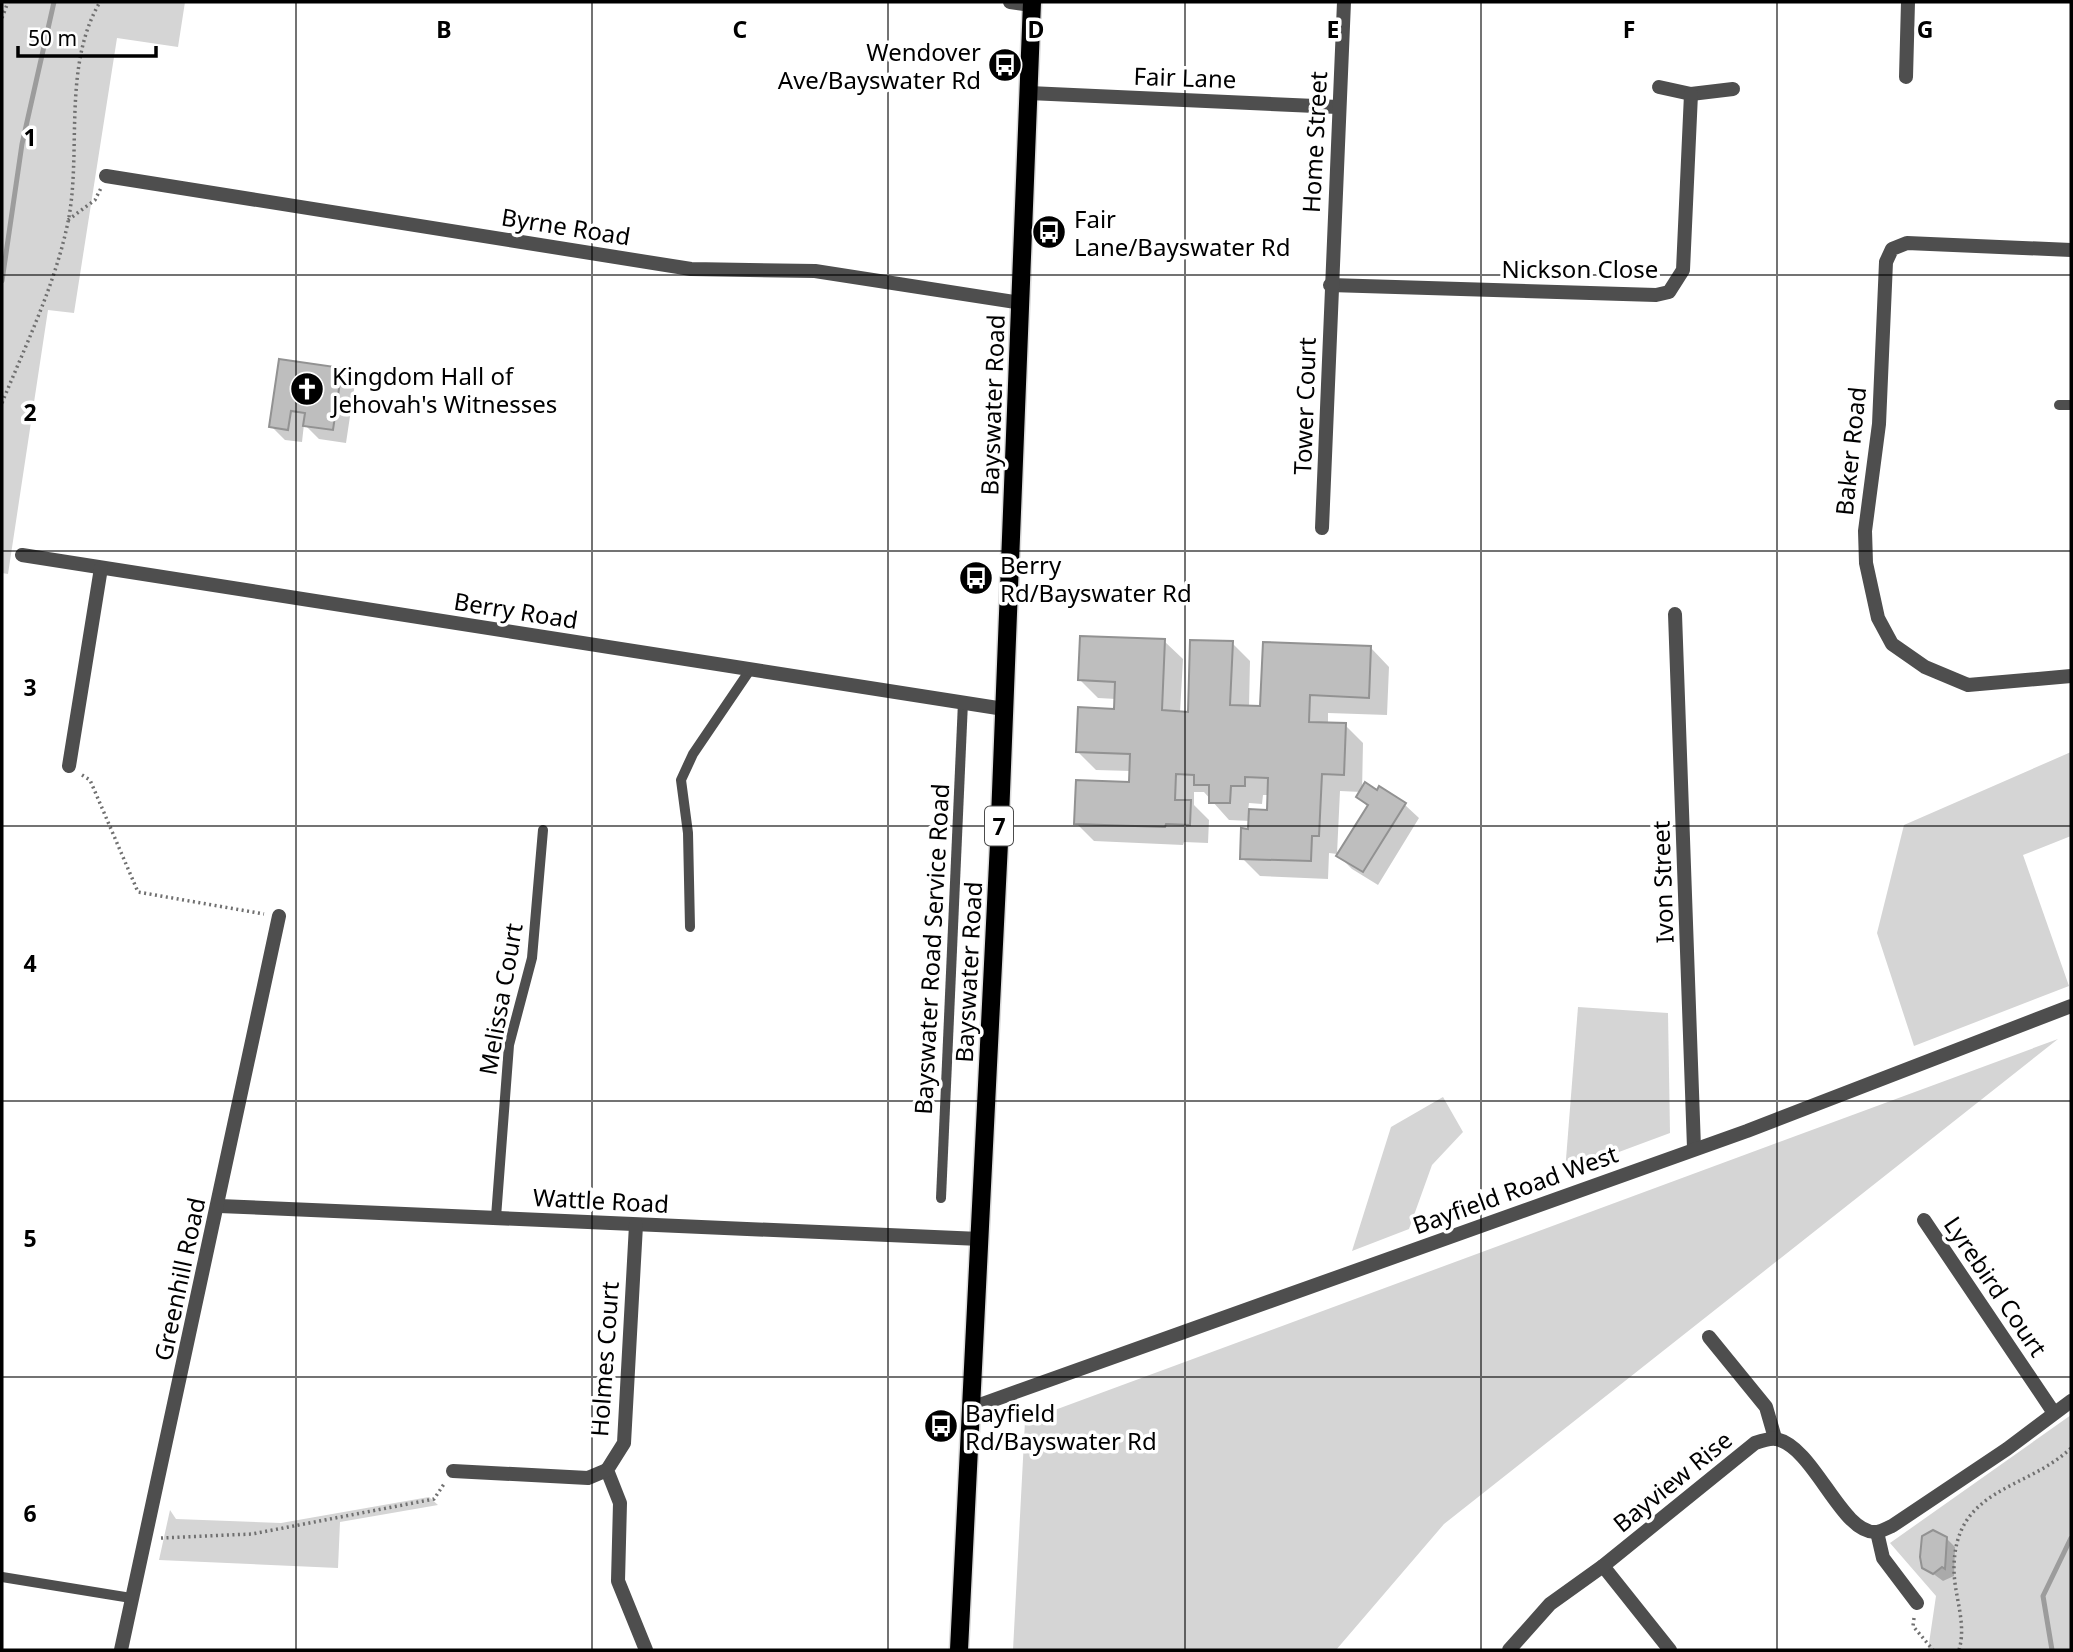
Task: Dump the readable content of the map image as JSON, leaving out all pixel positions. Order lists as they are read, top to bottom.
{
  "streets": {
    "main road": ["Bayswater Road", "7"],
    "street": [
      "Fair Lane",
      "Home Street",
      "Byrne Road",
      "Nickson Close",
      "Tower Court",
      "Baker Road",
      "Berry Road",
      "Ivon Street",
      "Bayfield Road West",
      "Wattle Road",
      "Greenhill Road",
      "Lyrebird Court",
      "Holmes Court",
      "Bayview Rise"
    ],
    "lane": ["Bayswater Road Service Road", "Melissa Court"]
  },
  "crossings": [
    ["Fair Lane", "Home Street"],
    ["Fair Lane", "Bayswater Road"],
    ["Home Street", "Nickson Close"],
    ["Home Street", "Tower Court"],
    ["Byrne Road", "Bayswater Road"],
    ["Nickson Close", "Tower Court"],
    ["Bayswater Road", "Berry Road"],
    ["Bayswater Road", "Bayfield Road West"],
    ["Bayswater Road", "Wattle Road"],
    ["Berry Road", "Bayswater Road Service Road"],
    ["Ivon Street", "Bayfield Road West"],
    ["Melissa Court", "Wattle Road"],
    ["Wattle Road", "Greenhill Road"],
    ["Wattle Road", "Holmes Court"]
  ],
  "places": {
    "bus stop": [
      "Wendover Ave/Bayswater Rd",
      "Fair Lane/Bayswater Rd",
      "Berry Rd/Bayswater Rd",
      "Bayfield Rd/Bayswater Rd"
    ],
    "church": ["Kingdom Hall of Jehovah's Witnesses"]
  },
  "scale_bar": "50 m",
  "grid": {
    "columns": [
      "B",
      "C",
      "D",
      "E",
      "F",
      "G"
    ],
    "rows": [
      "1",
      "2",
      "3",
      "4",
      "5",
      "6"
    ]
  }
}
